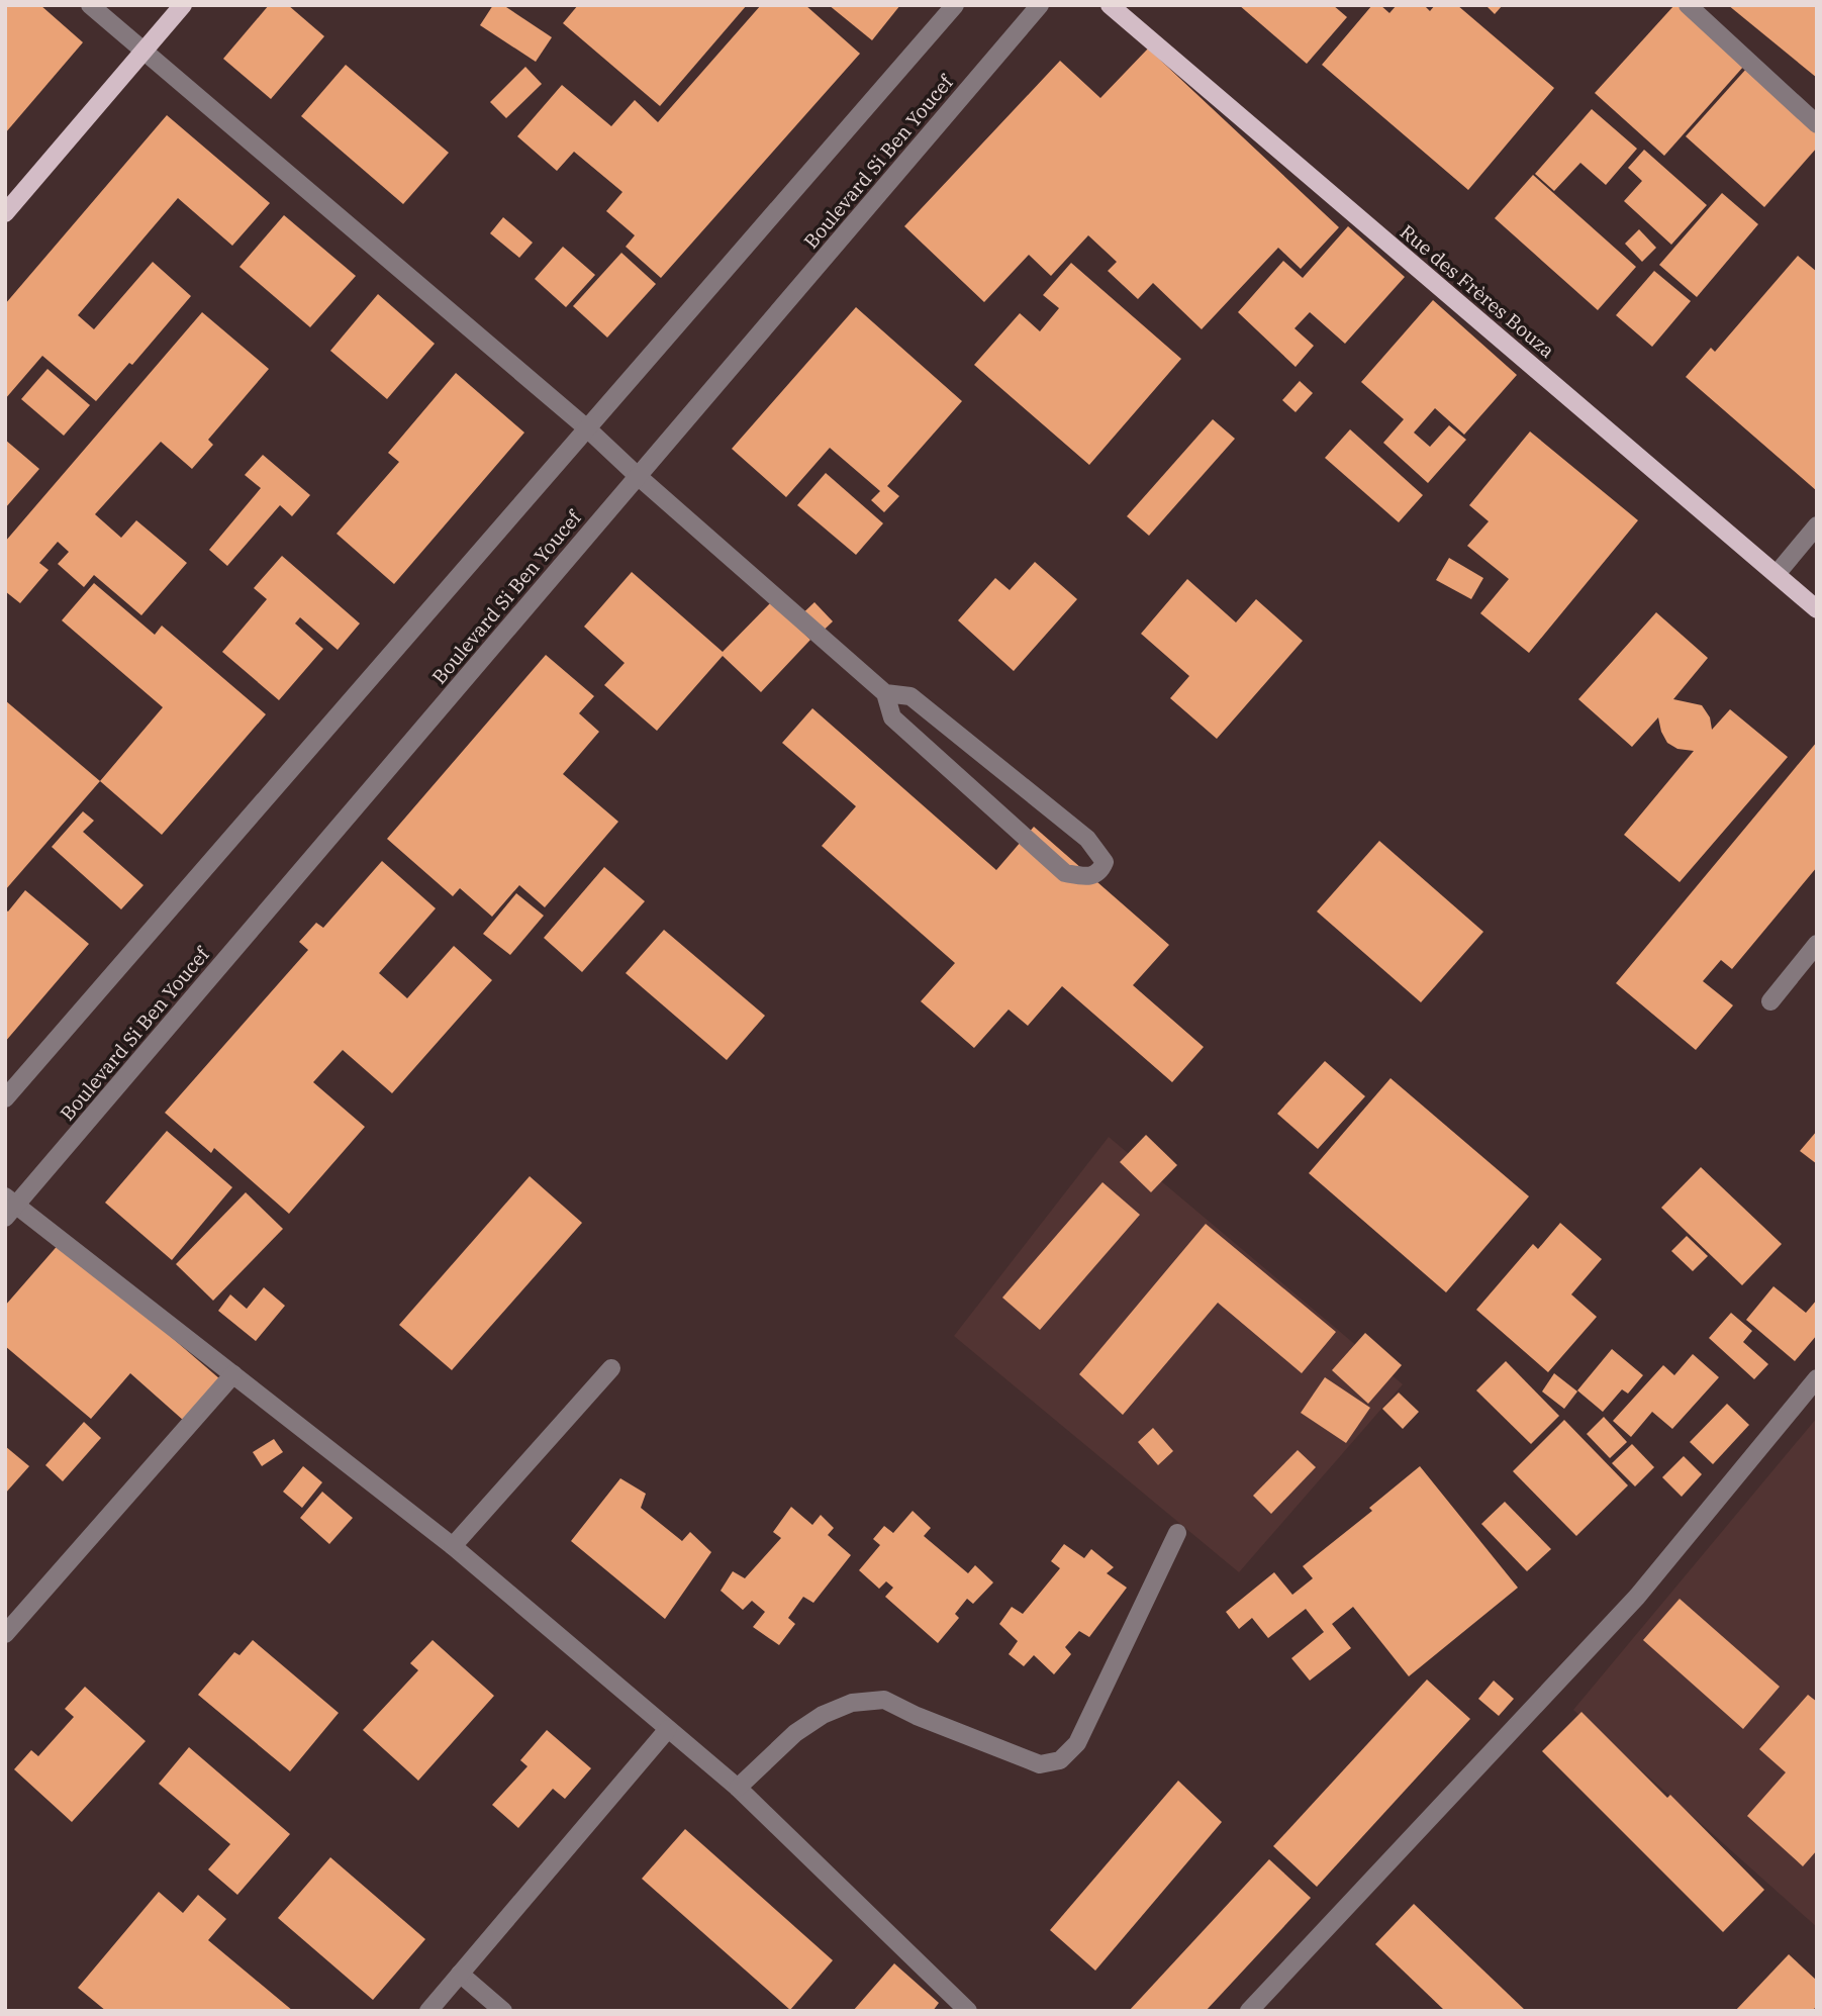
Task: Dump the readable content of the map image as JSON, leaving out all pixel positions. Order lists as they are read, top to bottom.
{
  "streets": {
    "main road": ["Rue des Frères Bouza"],
    "street": ["Boulevard Si Ben Youcef"]
  }
}
